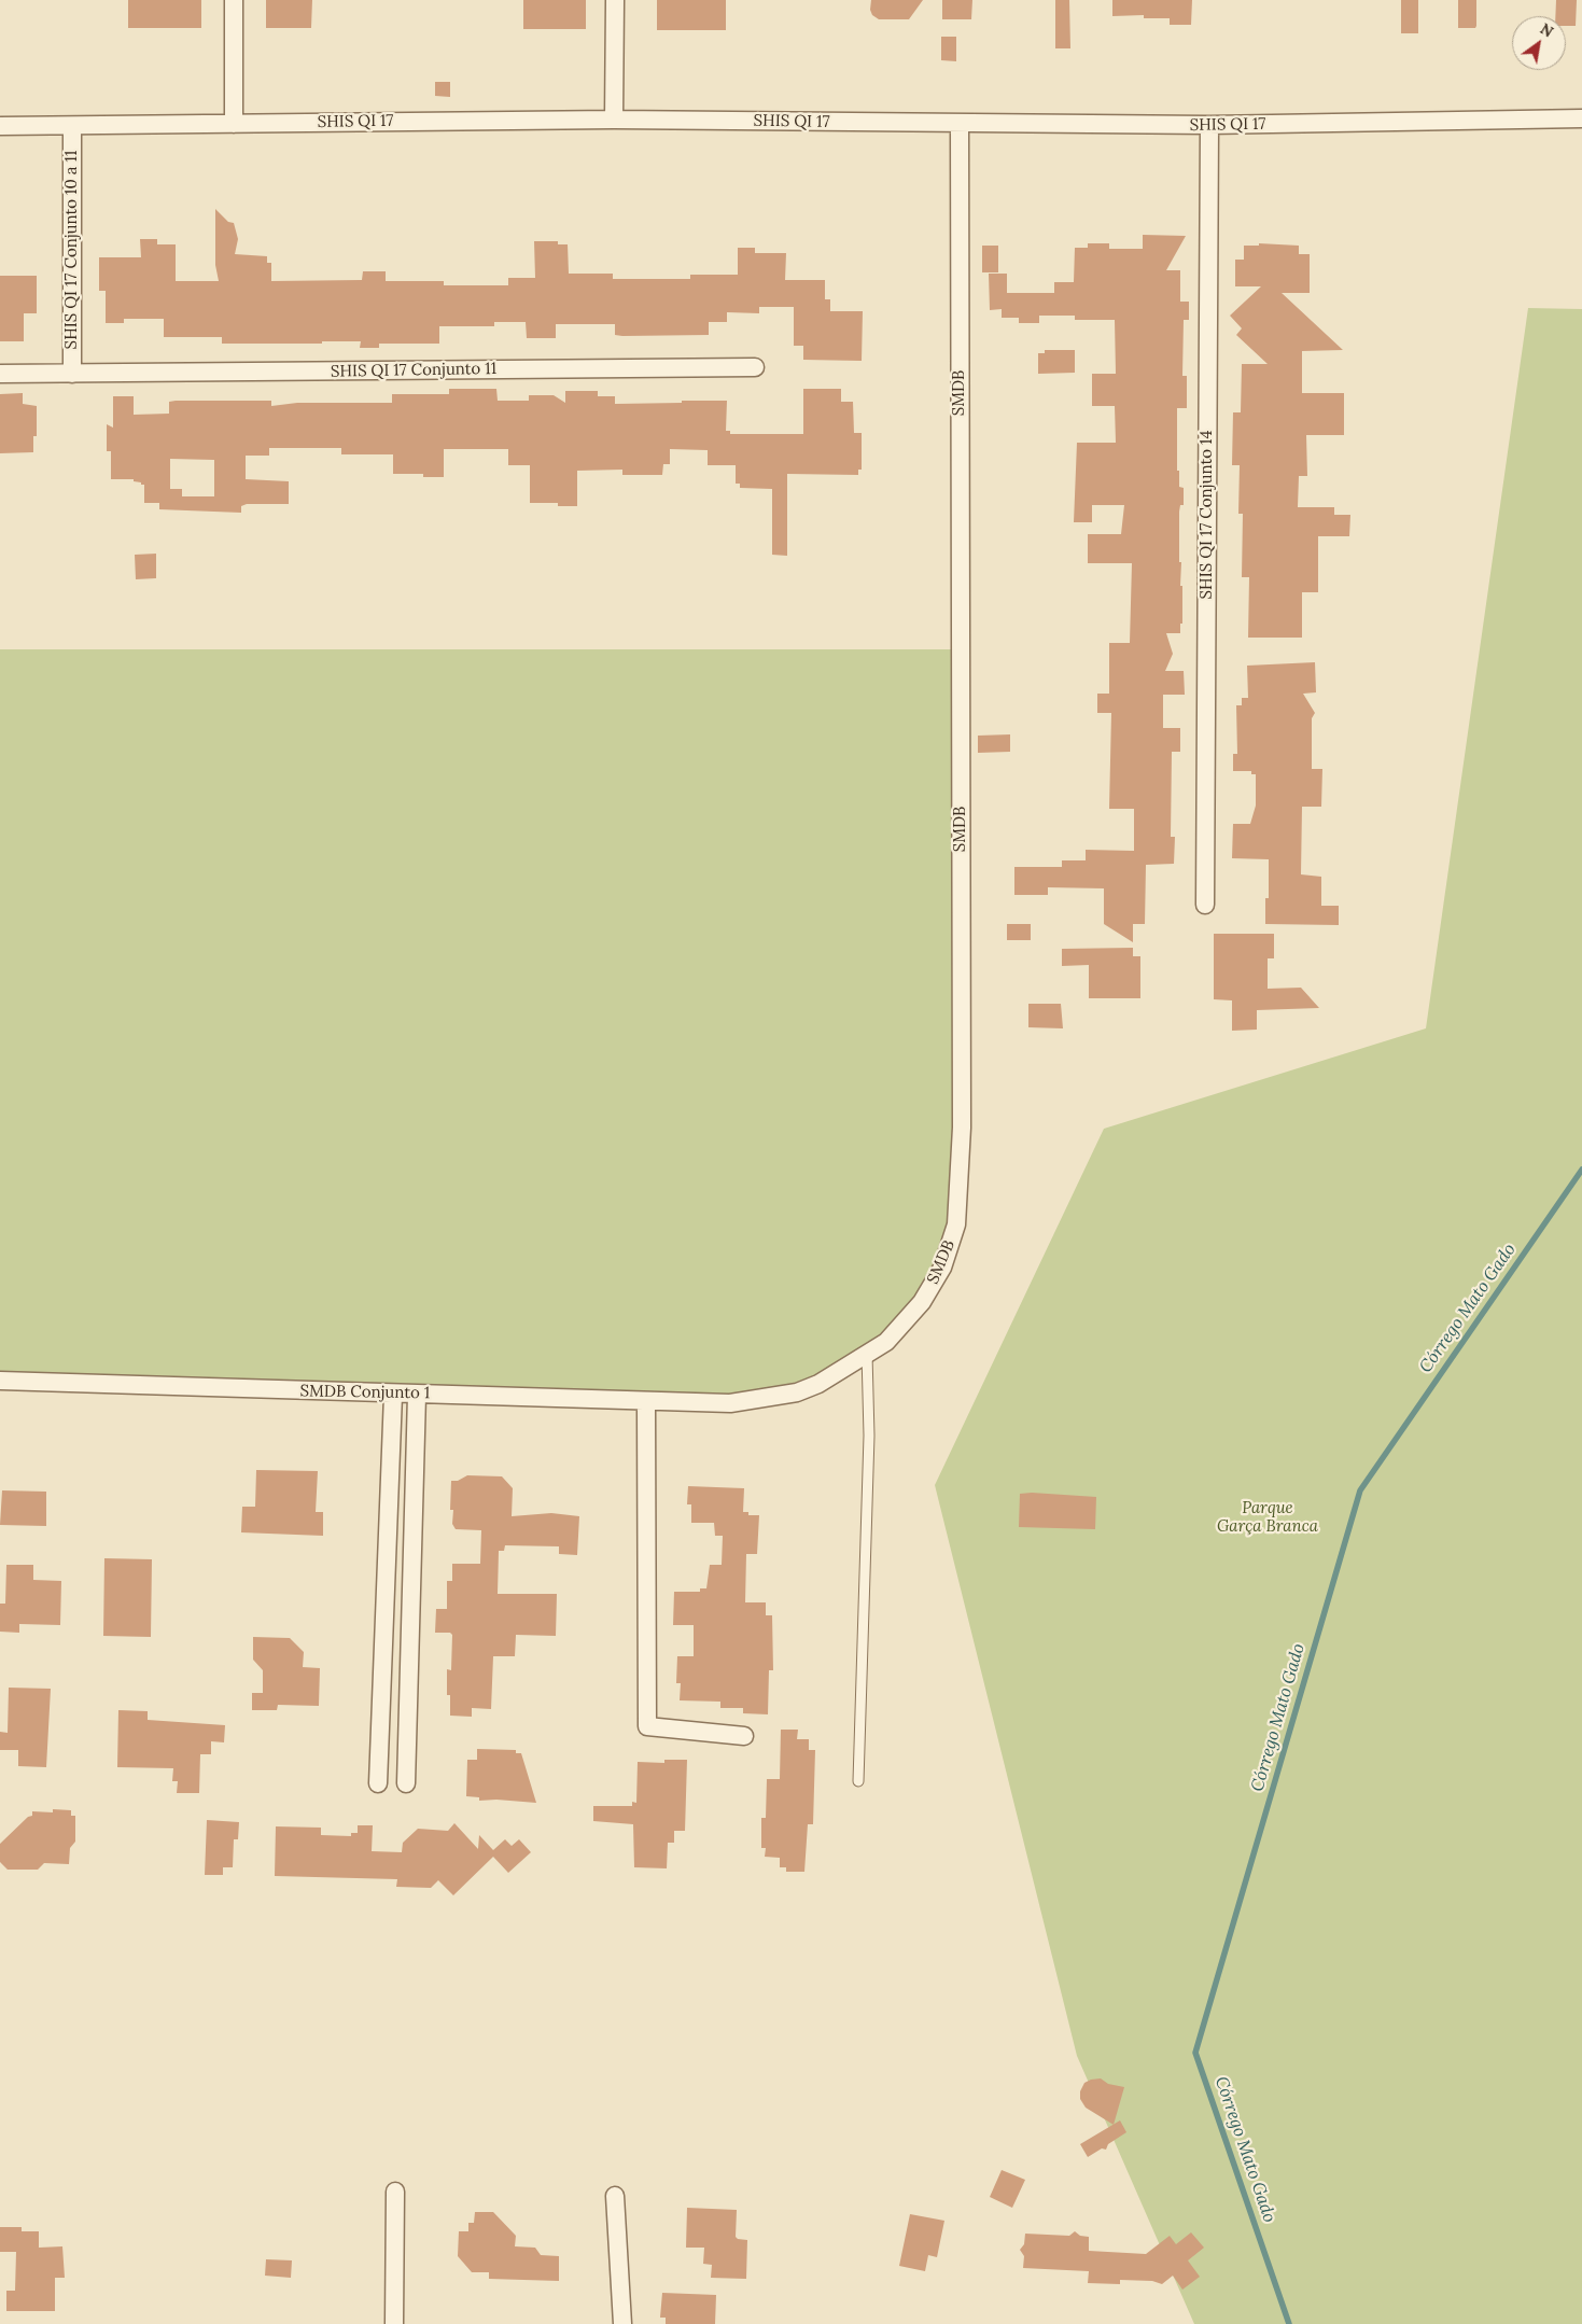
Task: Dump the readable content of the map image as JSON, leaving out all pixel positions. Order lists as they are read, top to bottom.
{
  "streets": {
    "street": [
      "SHIS QI 17",
      "SHIS QI 17 Conjunto 10 a 11",
      "SHIS QI 17 Conjunto 11",
      "SMDB",
      "SHIS QI 17 Conjunto 14",
      "SMDB Conjunto 1"
    ]
  },
  "crossings": [
    ["SHIS QI 17", "SHIS QI 17 Conjunto 10 a 11"],
    ["SHIS QI 17", "SMDB"],
    ["SHIS QI 17", "SHIS QI 17 Conjunto 14"],
    ["SHIS QI 17 Conjunto 10 a 11", "SHIS QI 17 Conjunto 11"],
    ["SMDB", "SMDB Conjunto 1"]
  ],
  "water": ["Córrego Mato Gado"],
  "parks": ["Parque Garça Branca"],
  "north": "top right"
}
